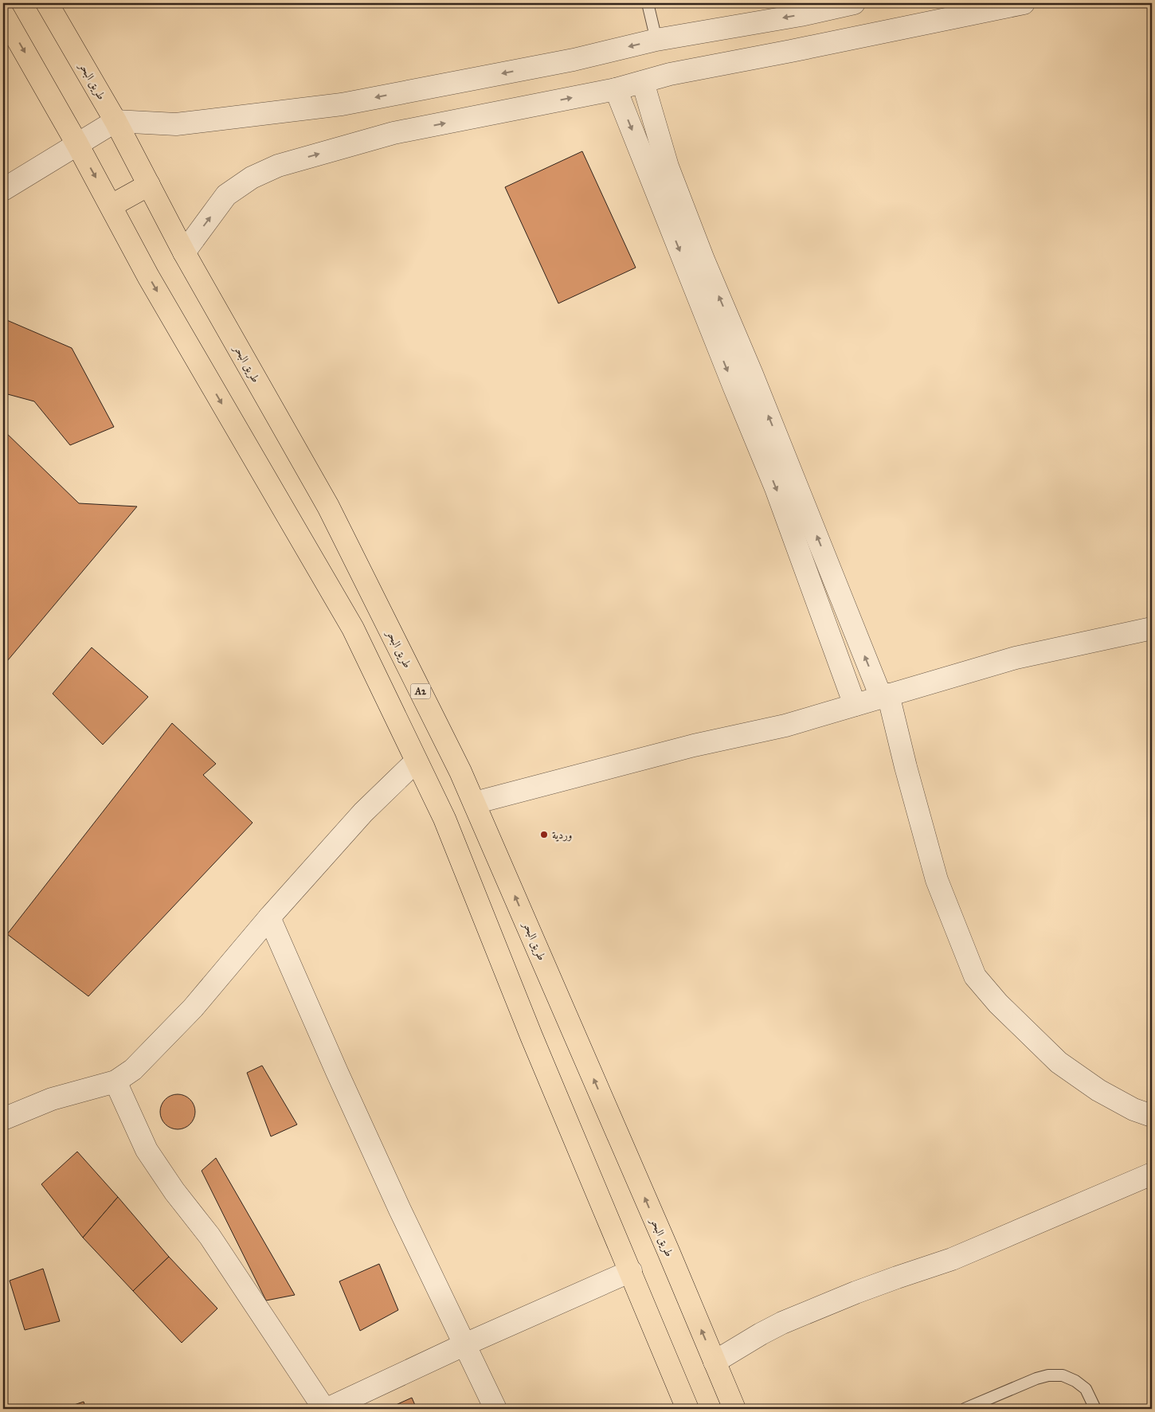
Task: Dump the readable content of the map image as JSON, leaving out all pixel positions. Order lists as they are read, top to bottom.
{
  "streets": {
    "highway": ["طريق البحر", "A2"]
  },
  "places": ["وردية"]
}
